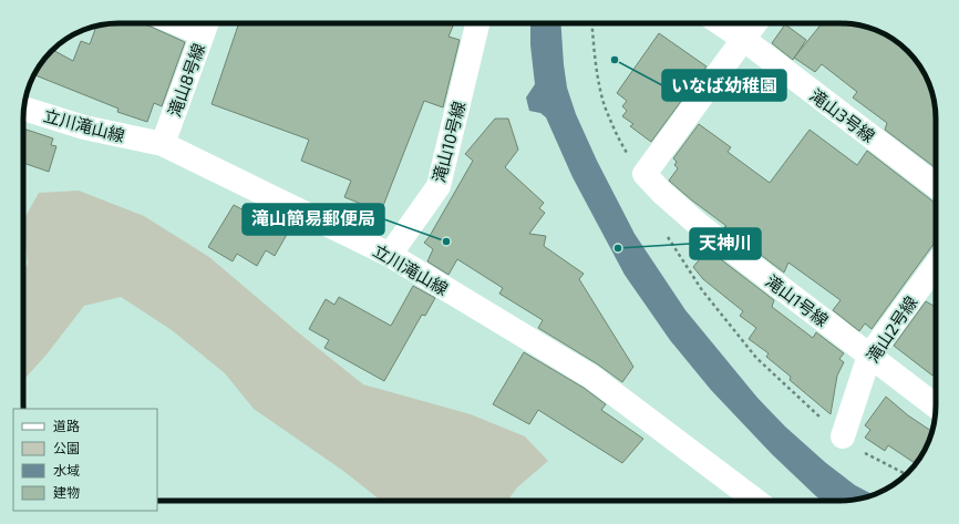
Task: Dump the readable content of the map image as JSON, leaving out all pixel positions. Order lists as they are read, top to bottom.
{
  "streets": {
    "street": [
      "滝山8号線",
      "滝山3号線",
      "立川滝山線",
      "滝山10号線",
      "滝山1号線",
      "滝山2号線"
    ]
  },
  "crossings": [
    ["滝山8号線", "立川滝山線"],
    ["立川滝山線", "滝山10号線"],
    ["滝山1号線", "滝山2号線"]
  ],
  "places": ["いなば幼稚園", "滝山簡易郵便局", "天神川"],
  "legend": [
    "道路",
    "公園",
    "水域",
    "建物"
  ]
}
